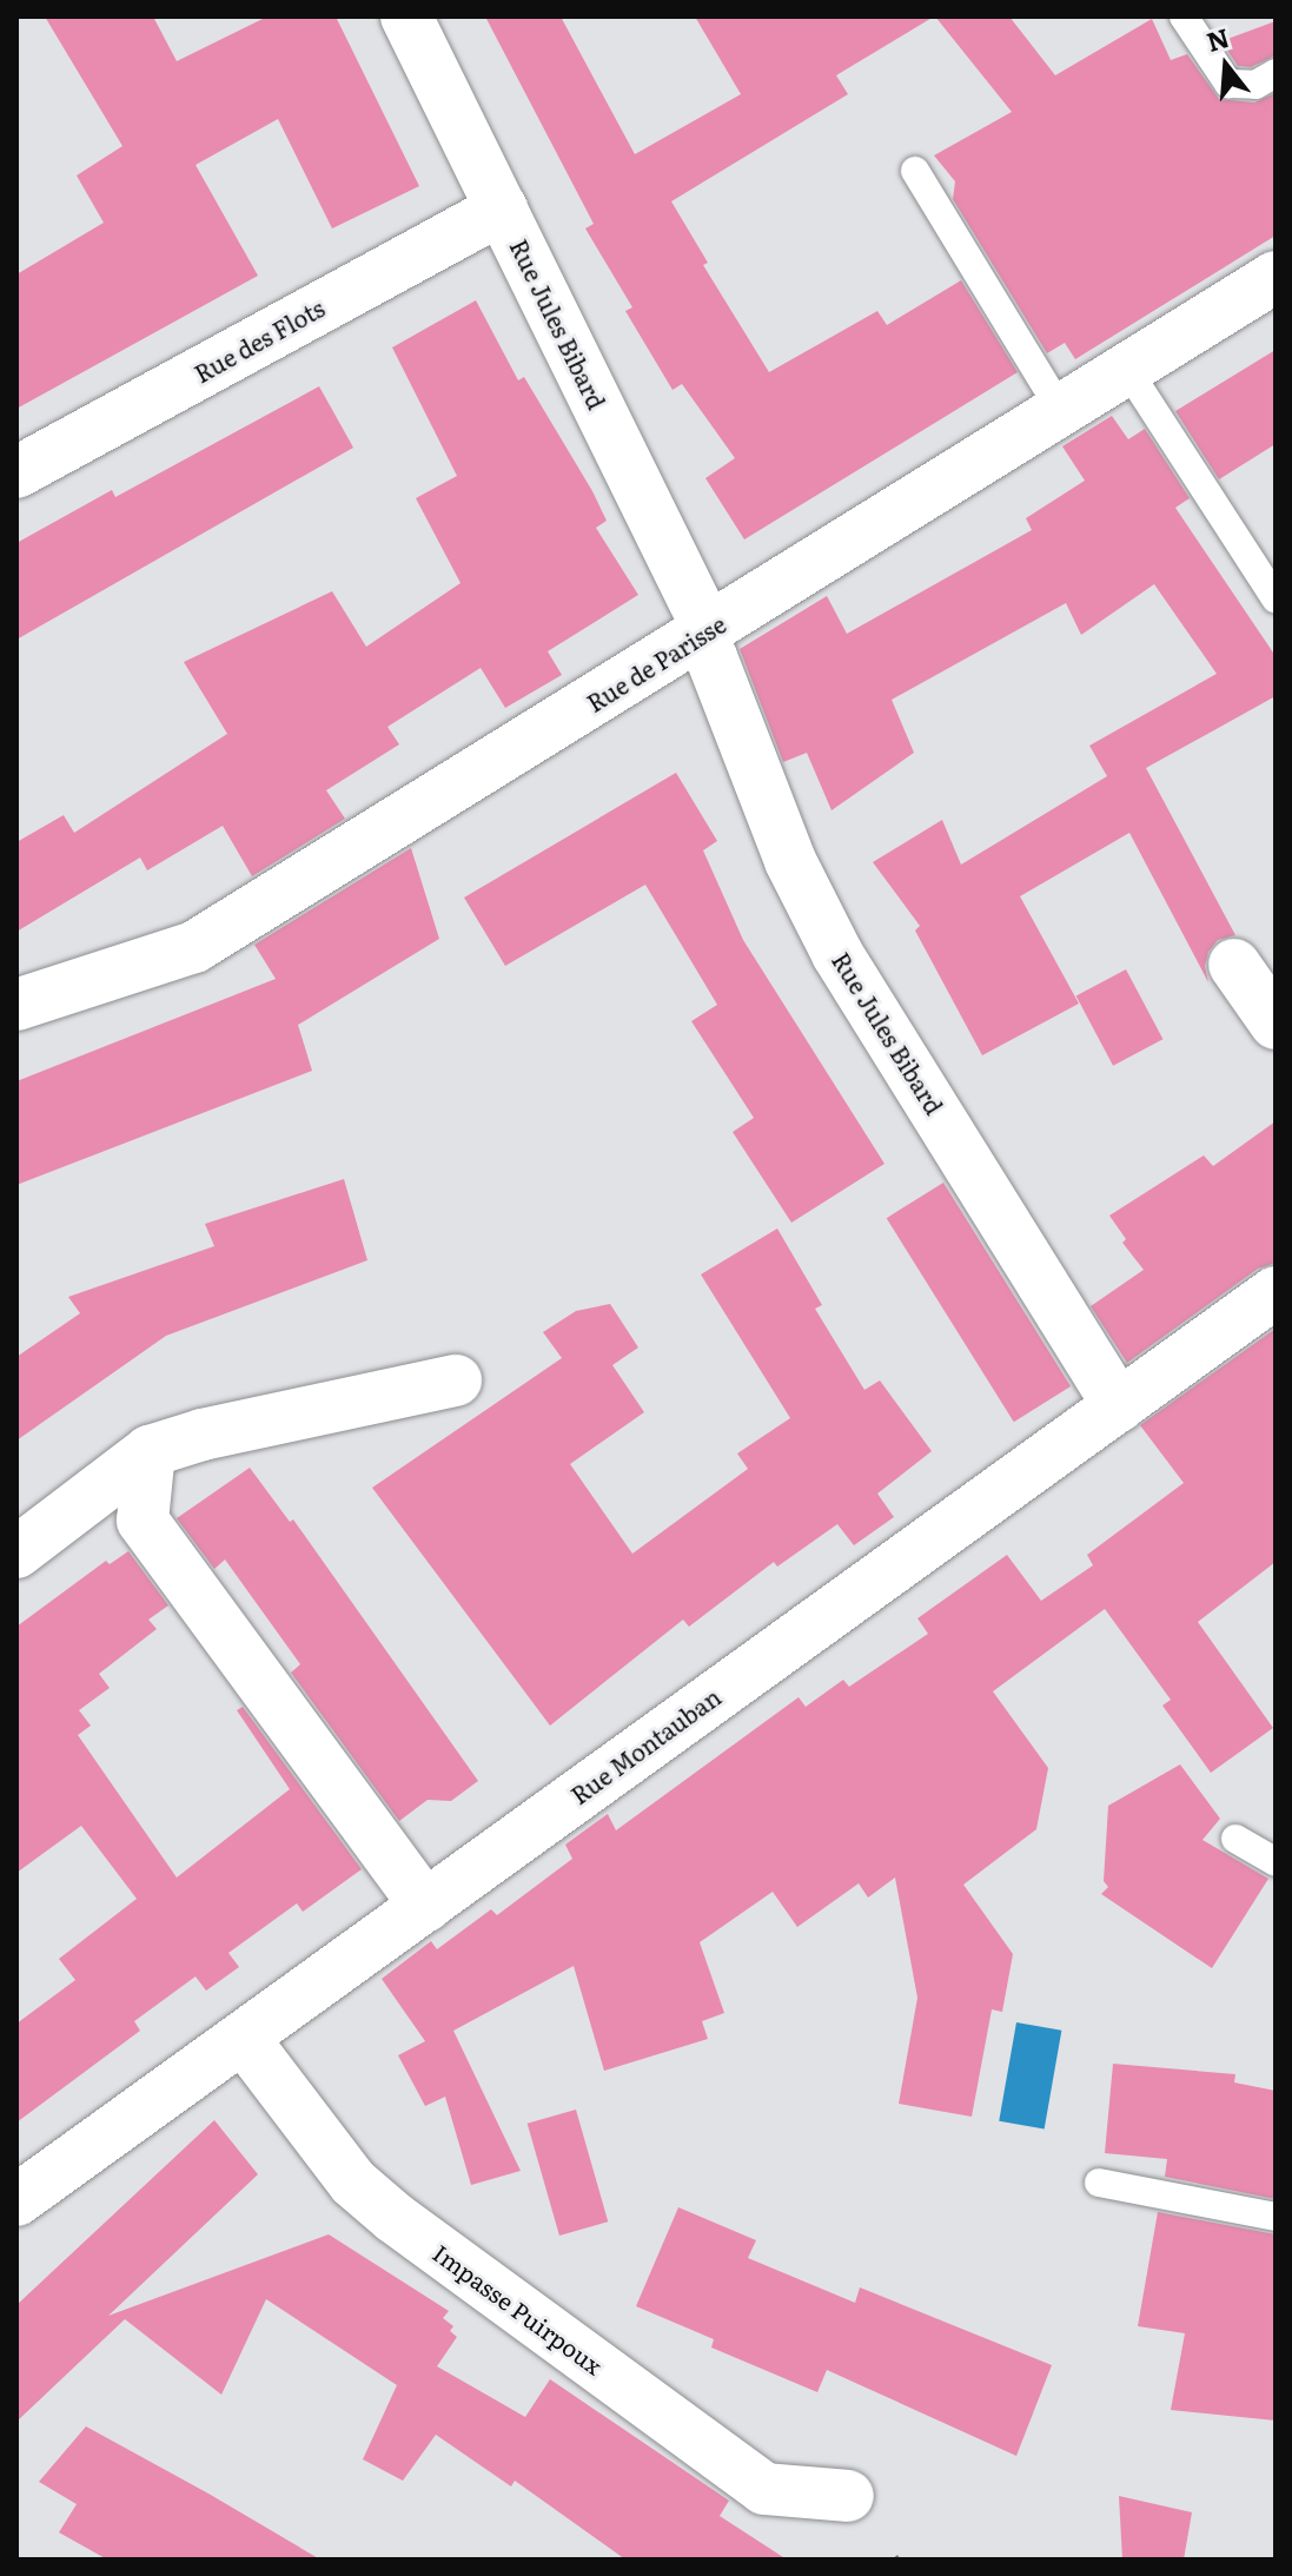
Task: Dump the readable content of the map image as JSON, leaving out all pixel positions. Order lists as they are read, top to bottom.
{
  "streets": {
    "street": [
      "Rue Jules Bibard",
      "Rue des Flots",
      "Rue de Parisse",
      "Rue Montauban",
      "Impasse Puirpoux"
    ]
  },
  "crossings": [
    ["Rue Jules Bibard", "Rue des Flots"],
    ["Rue Jules Bibard", "Rue de Parisse"],
    ["Rue Jules Bibard", "Rue Montauban"],
    ["Rue Montauban", "Impasse Puirpoux"]
  ],
  "north": "top"
}
